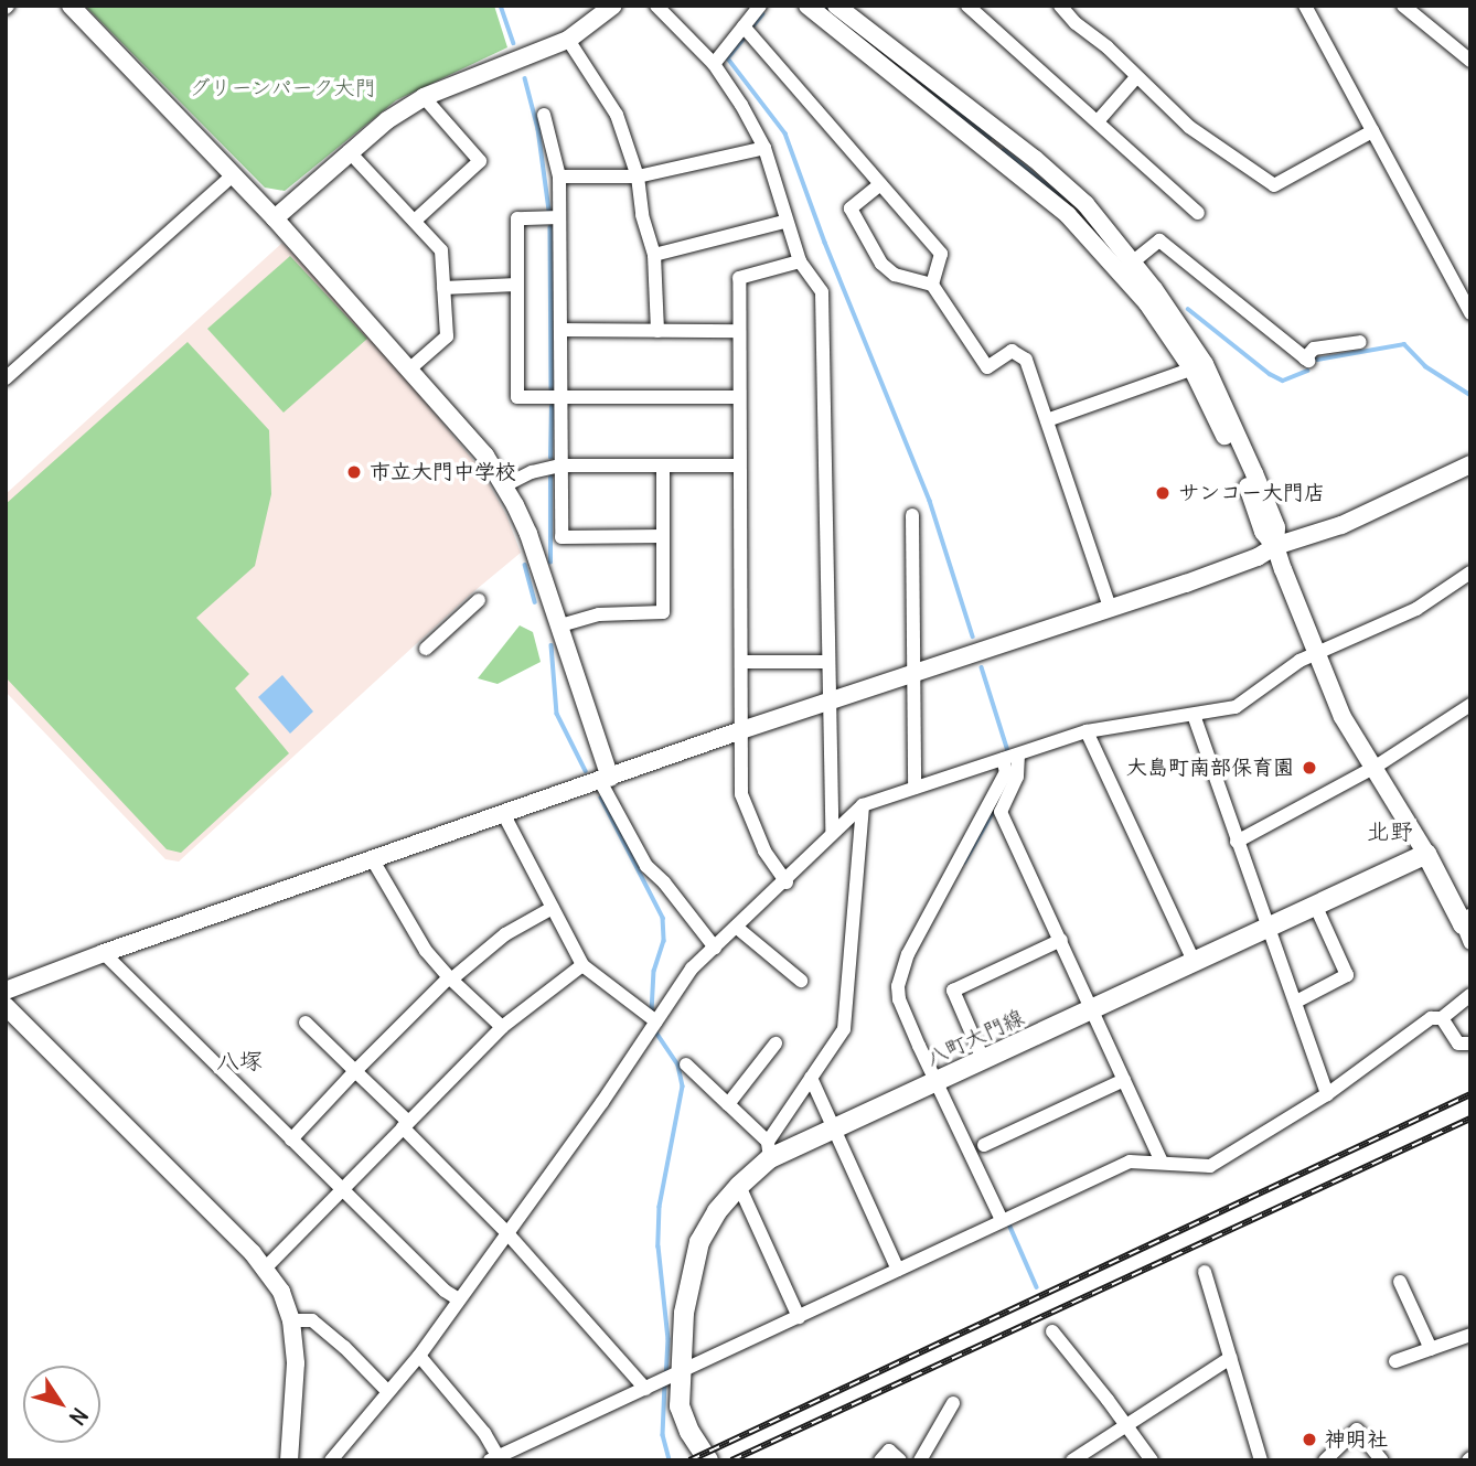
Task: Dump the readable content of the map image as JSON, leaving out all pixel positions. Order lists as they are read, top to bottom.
{
  "streets": {
    "main road": ["八町大門線"]
  },
  "districts": ["北野", "八塚"],
  "parks": ["グリーンパーク大門"],
  "places": [
    "市立大門中学校",
    "サンコー大門店",
    "大島町南部保育園",
    "神明社"
  ],
  "north": "bottom right"
}
